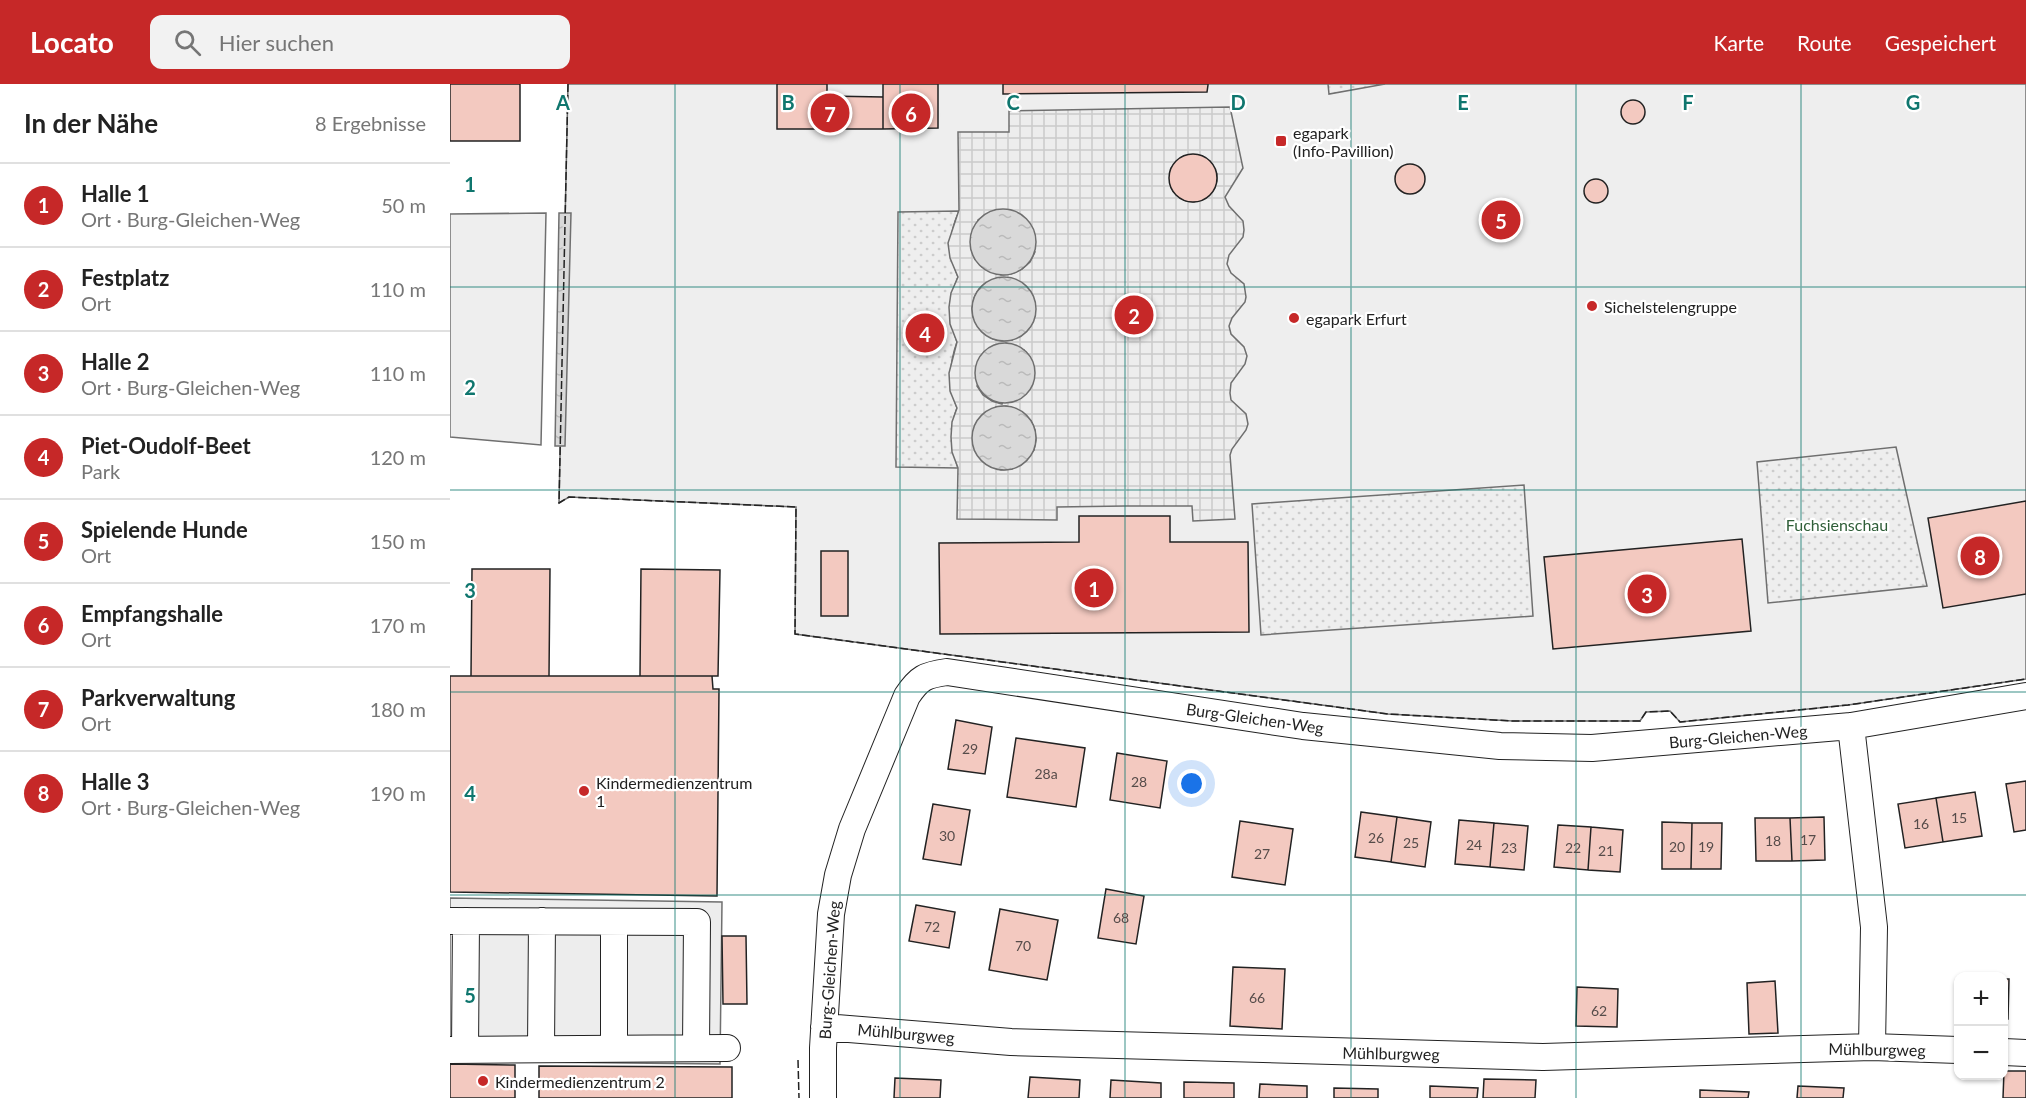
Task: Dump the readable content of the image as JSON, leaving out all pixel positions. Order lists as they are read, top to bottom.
{
  "streets": {
    "street": ["Burg-Gleichen-Weg", "Mühlburgweg"]
  },
  "crossings": [
    ["Burg-Gleichen-Weg", "Mühlburgweg"]
  ],
  "parks": ["Fuchsienschau"],
  "places": {
    "transit": ["egapark (Info-Pavillion)"],
    "other": [
      "Sichelstelengruppe",
      "egapark Erfurt",
      "Kindermedienzentrum 1",
      "Kindermedienzentrum 2"
    ]
  },
  "house_numbers": [
    "29",
    "28a",
    "28",
    "15",
    "16",
    "30",
    "26",
    "17",
    "18",
    "25",
    "24",
    "20",
    "19",
    "23",
    "22",
    "21",
    "27",
    "68",
    "72",
    "70",
    "66",
    "62"
  ],
  "page": {
    "header": "Locato",
    "search": "Hier suchen",
    "nav": ["Karte", "Route", "Gespeichert"],
    "heading": ["In der Nähe", "8 Ergebnisse"],
    "pins": [
      "6",
      "7",
      "5",
      "2",
      "4",
      "8",
      "1",
      "3"
    ],
    "list": [
      {
        "mark": "1",
        "name": "Halle 1",
        "note": "Ort · Burg-Gleichen-Weg",
        "value": "50 m"
      },
      {
        "mark": "2",
        "name": "Festplatz",
        "note": "Ort",
        "value": "110 m"
      },
      {
        "mark": "3",
        "name": "Halle 2",
        "note": "Ort · Burg-Gleichen-Weg",
        "value": "110 m"
      },
      {
        "mark": "4",
        "name": "Piet-Oudolf-Beet",
        "note": "Park",
        "value": "120 m"
      },
      {
        "mark": "5",
        "name": "Spielende Hunde",
        "note": "Ort",
        "value": "150 m"
      },
      {
        "mark": "6",
        "name": "Empfangshalle",
        "note": "Ort",
        "value": "170 m"
      },
      {
        "mark": "7",
        "name": "Parkverwaltung",
        "note": "Ort",
        "value": "180 m"
      },
      {
        "mark": "8",
        "name": "Halle 3",
        "note": "Ort · Burg-Gleichen-Weg",
        "value": "190 m"
      }
    ],
    "map_buttons": ["+", "−"]
  },
  "grid": {
    "columns": [
      "A",
      "B",
      "C",
      "D",
      "E",
      "F",
      "G"
    ],
    "rows": [
      "1",
      "2",
      "3",
      "4",
      "5"
    ]
  }
}
